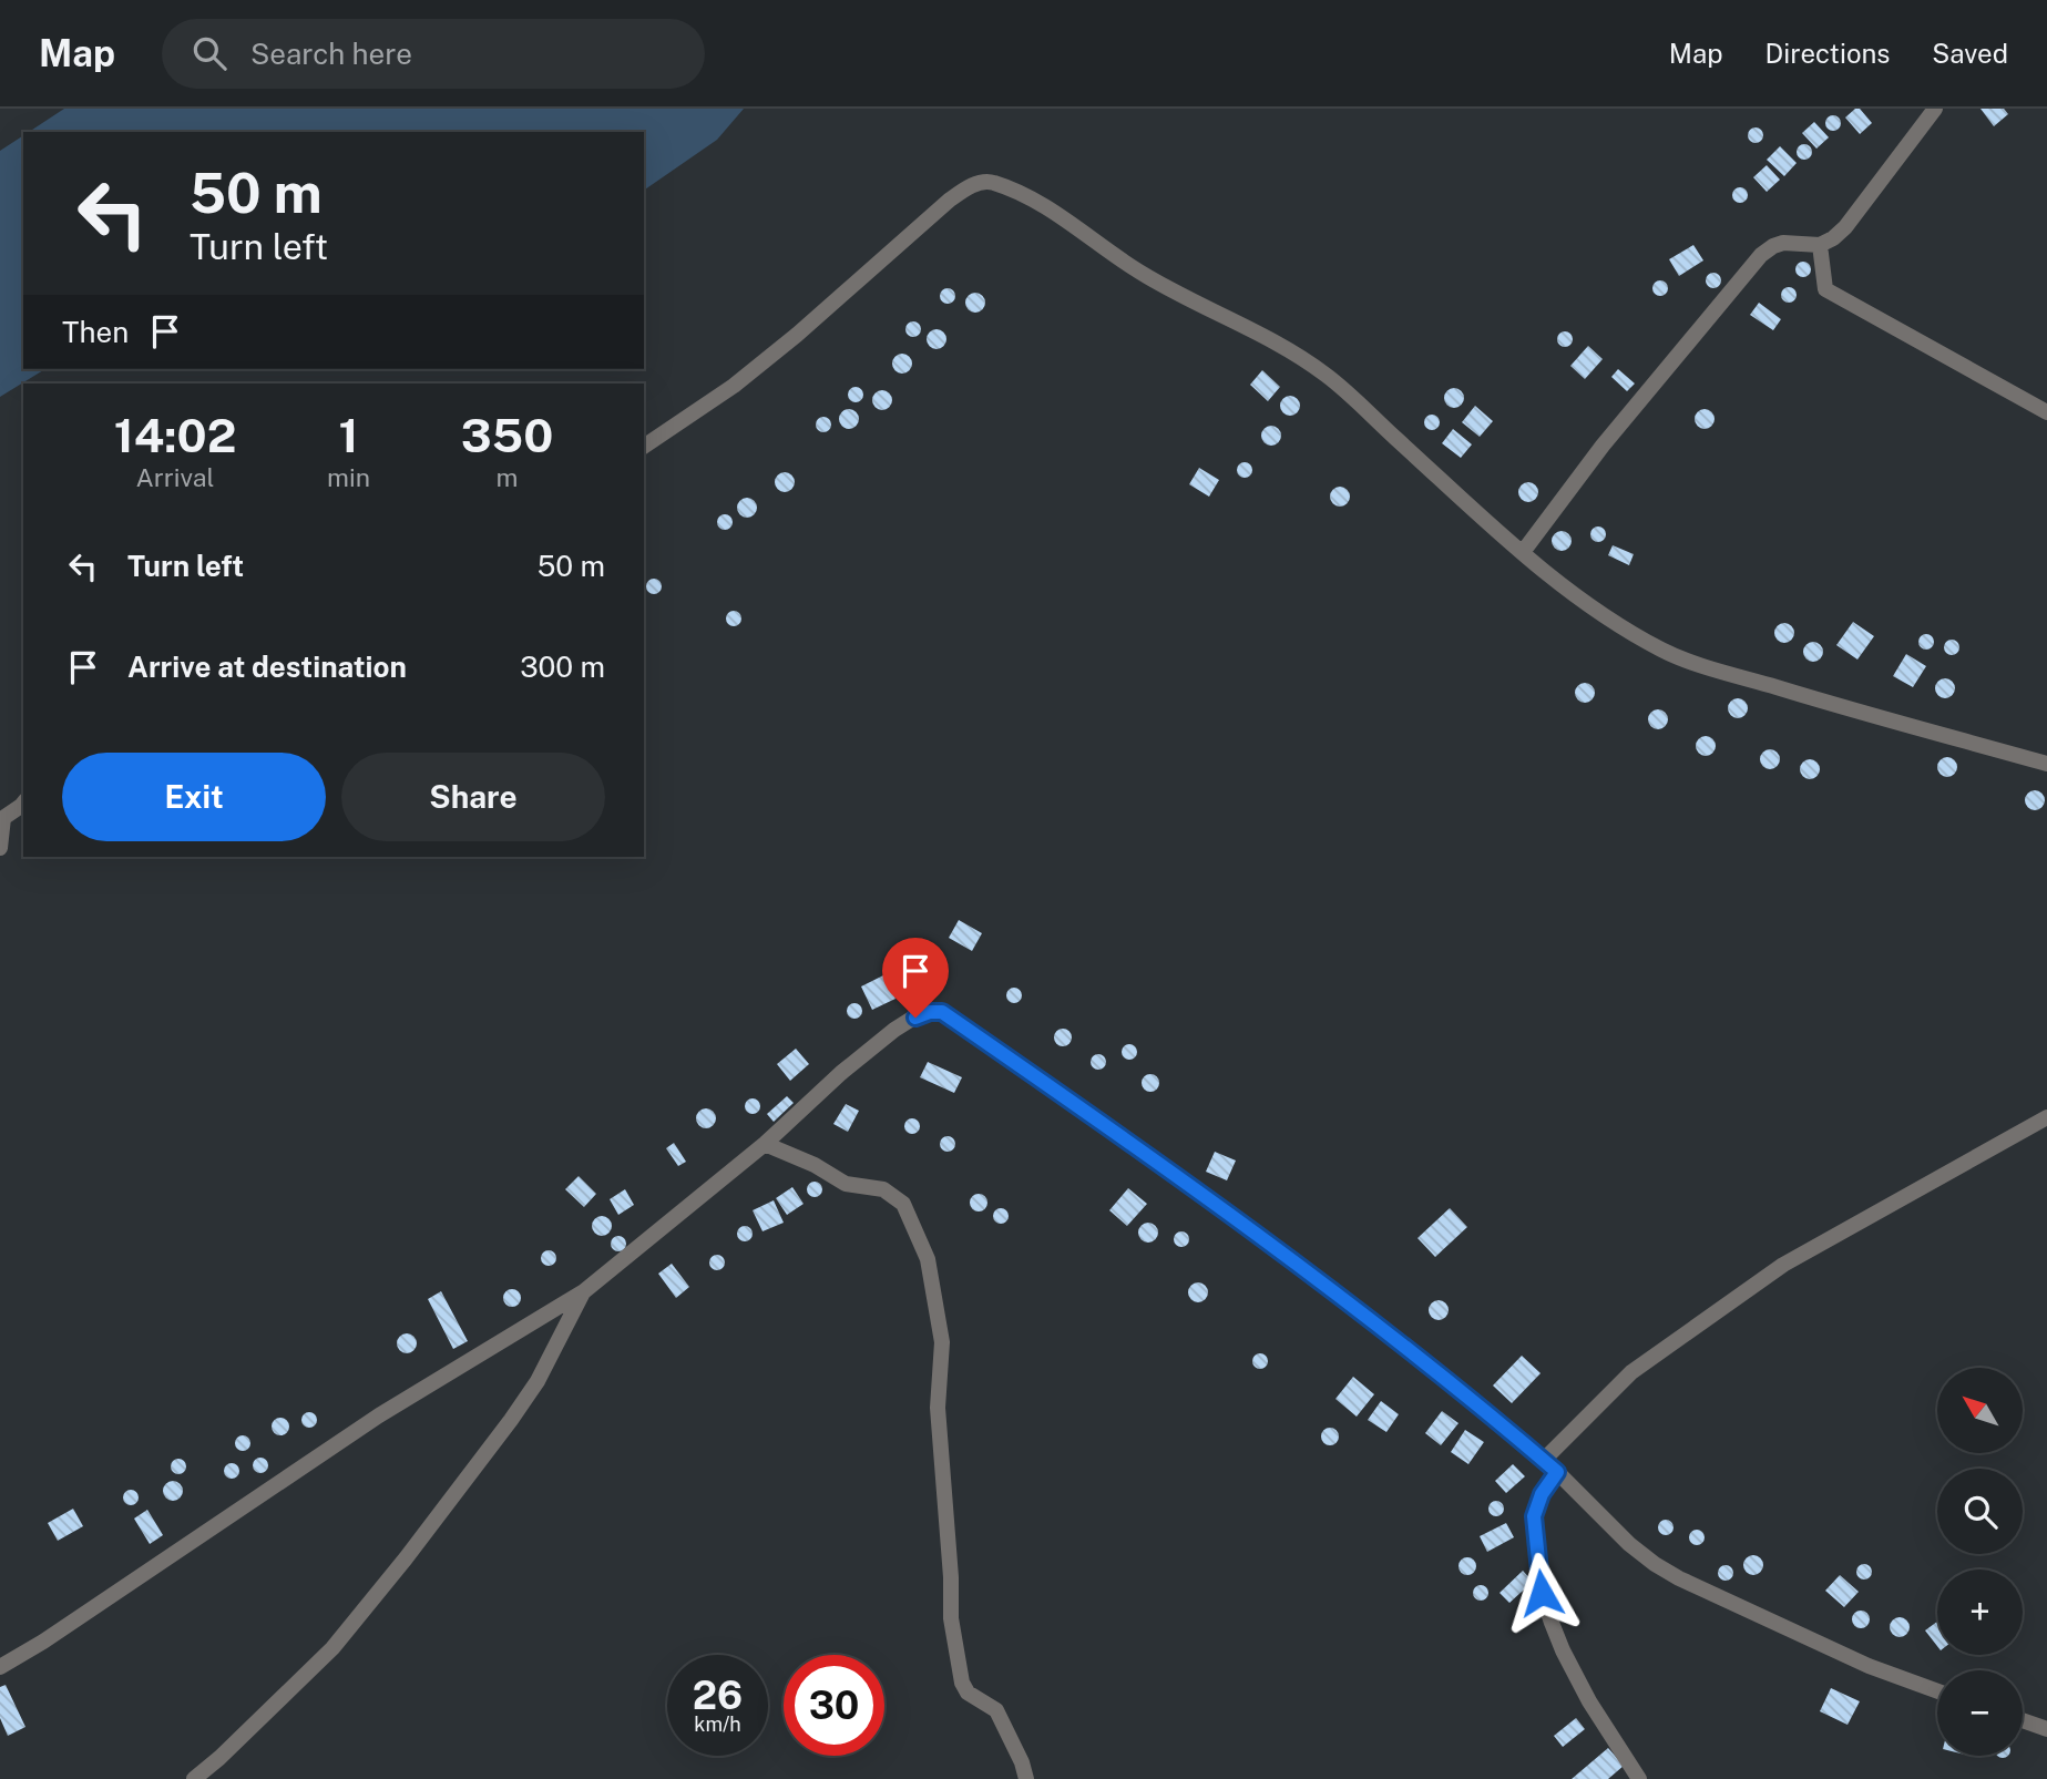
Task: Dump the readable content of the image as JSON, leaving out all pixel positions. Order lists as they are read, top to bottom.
{
  "north": "top left",
  "page": {
    "header": "Map",
    "search": "Search here",
    "nav": ["Map", "Directions", "Saved"],
    "turn": ["50 m", "Turn left"],
    "then": "Then",
    "eta": [
      "14:02",
      "Arrival",
      "1",
      "min",
      "350",
      "m"
    ],
    "list": [
      {
        "name": "Turn left",
        "value": "50 m"
      },
      {
        "name": "Arrive at destination",
        "value": "300 m"
      }
    ],
    "buttons": ["Exit", "Share"],
    "map_buttons": ["+", "−"],
    "speed": "26 km/h",
    "limit": "30"
  }
}
